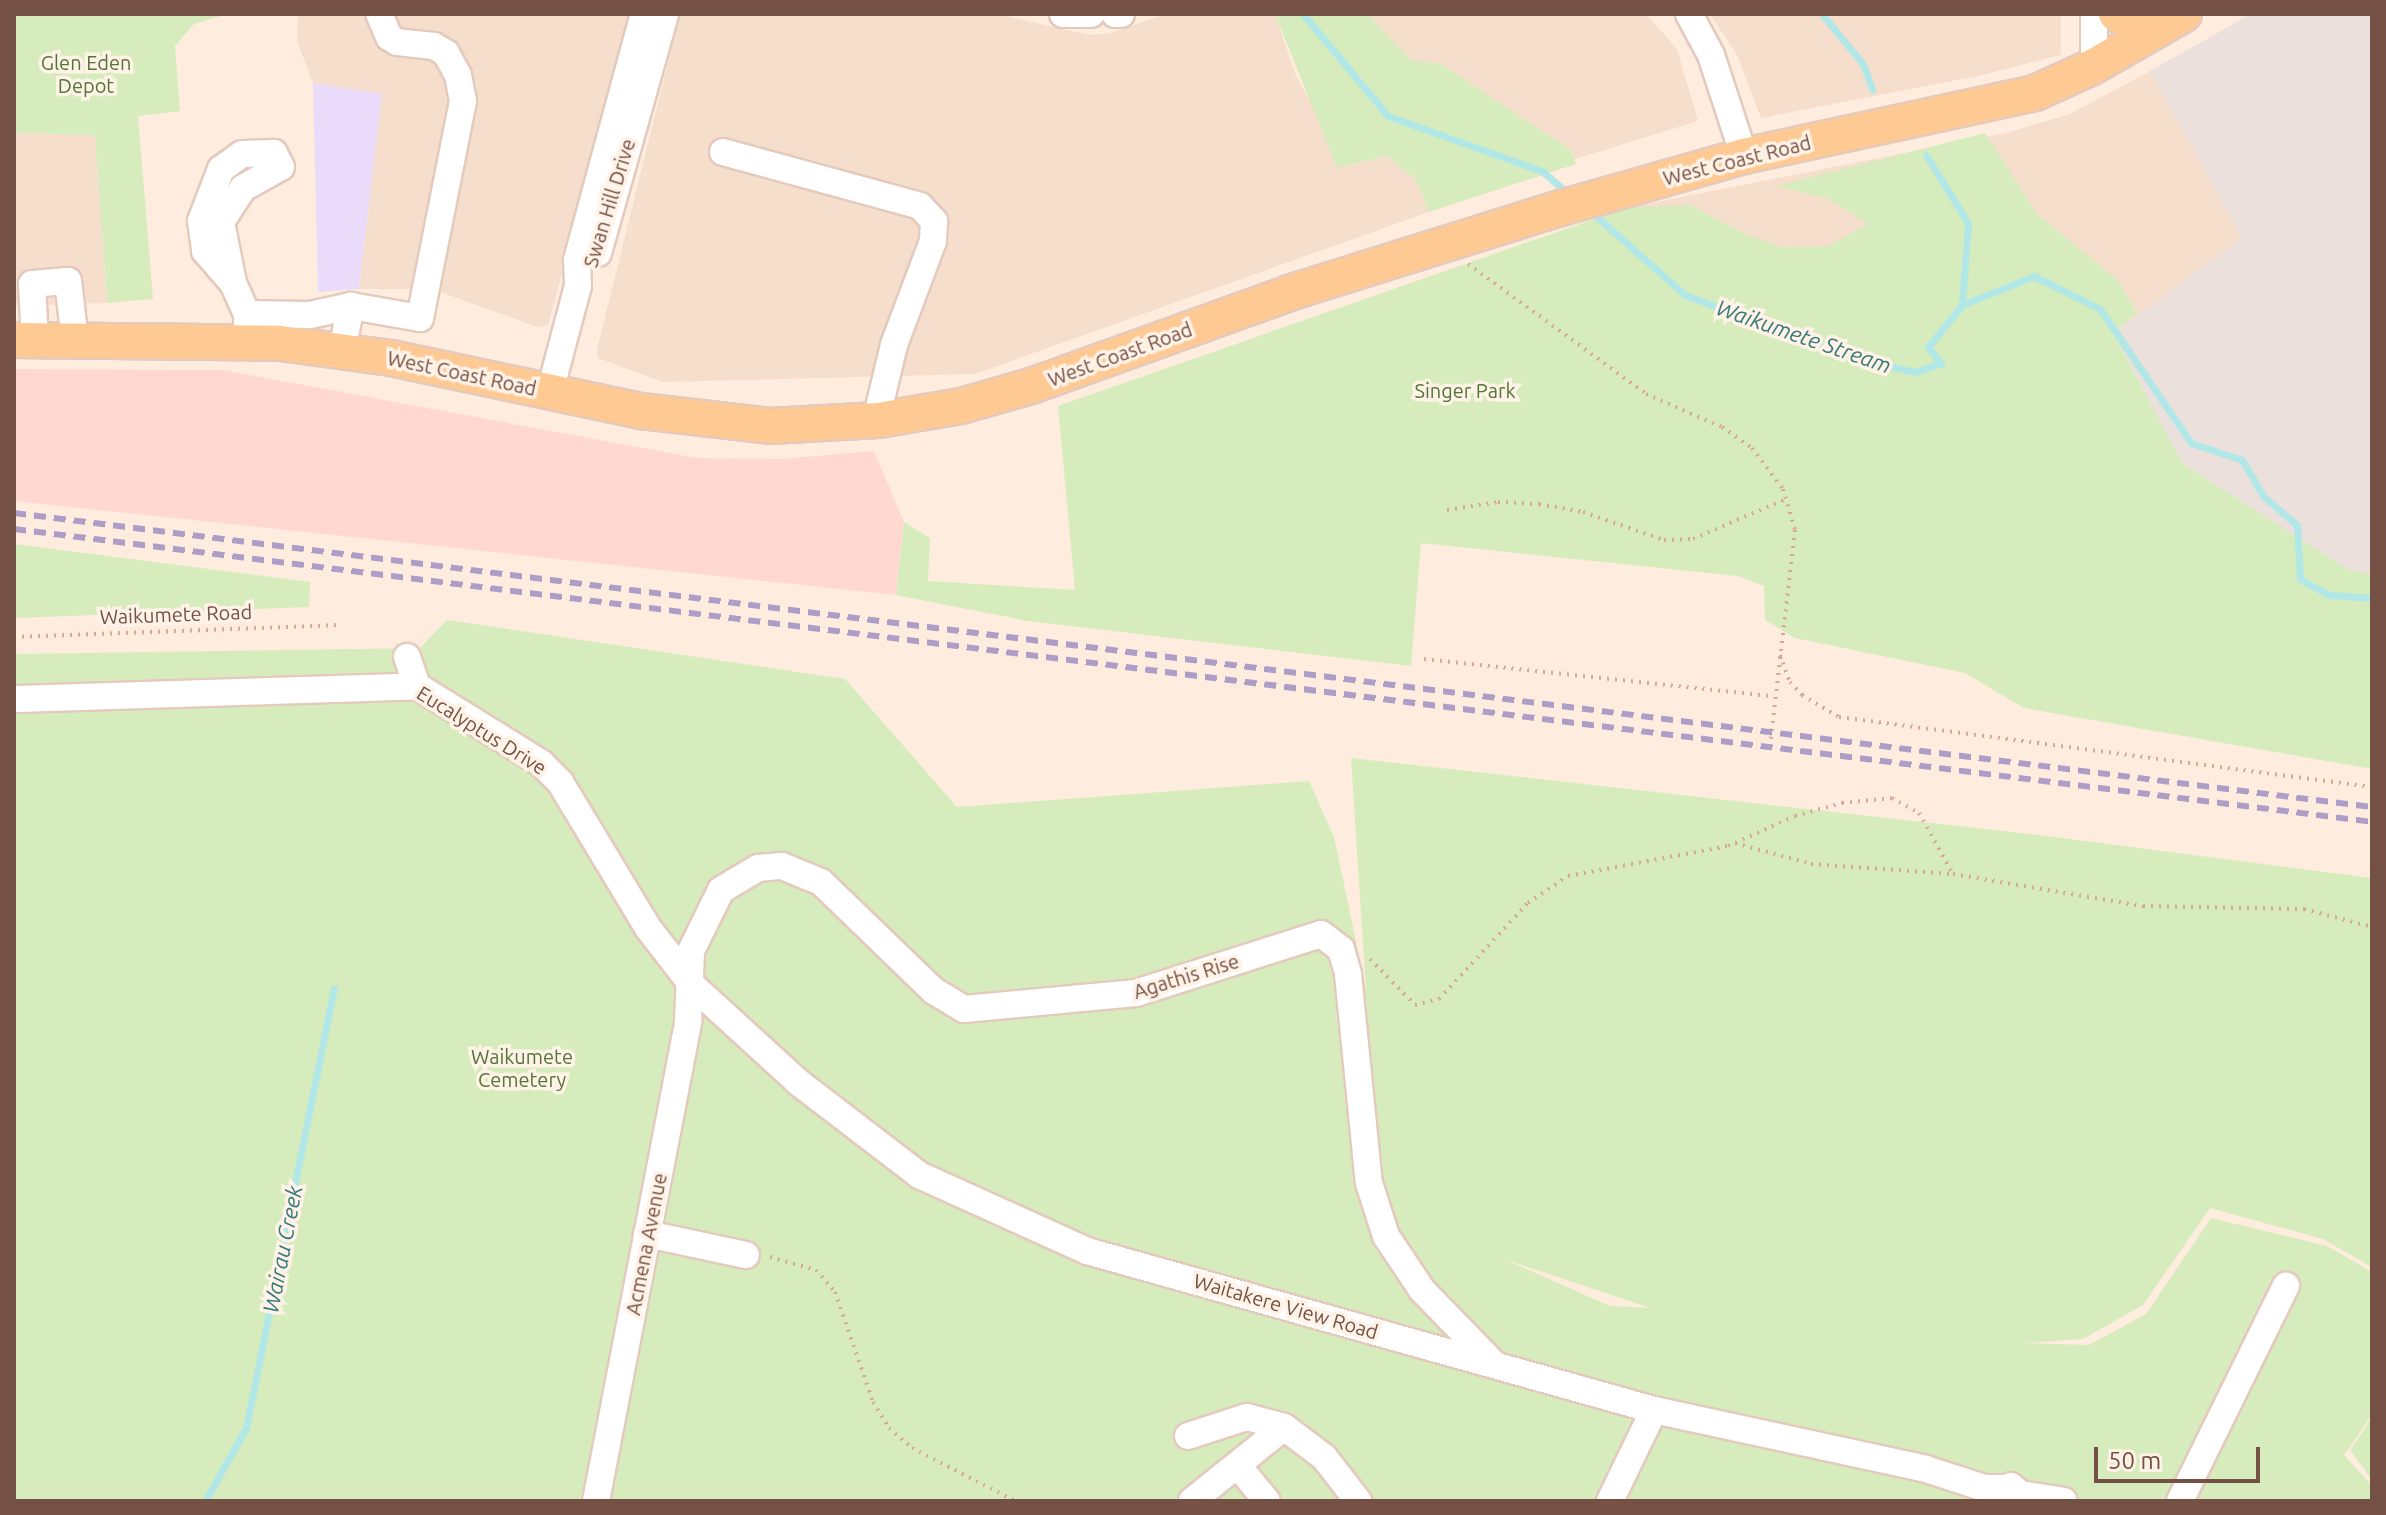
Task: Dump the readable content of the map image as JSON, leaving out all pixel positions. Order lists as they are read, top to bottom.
{
  "streets": {
    "main road": ["West Coast Road"],
    "street": [
      "Swan Hill Drive",
      "Eucalyptus Drive",
      "Agathis Rise",
      "Acmena Avenue",
      "Waitakere View Road"
    ],
    "path": ["Waikumete Road"]
  },
  "crossings": [
    ["West Coast Road", "Swan Hill Drive"],
    ["Eucalyptus Drive", "Agathis Rise"],
    ["Eucalyptus Drive", "Acmena Avenue"],
    ["Eucalyptus Drive", "Waitakere View Road"],
    ["Agathis Rise", "Acmena Avenue"],
    ["Agathis Rise", "Waitakere View Road"],
    ["Acmena Avenue", "Waitakere View Road"]
  ],
  "water": ["Waikumete Stream", "Wairau Creek"],
  "parks": ["Glen Eden Depot", "Singer Park", "Waikumete Cemetery"],
  "scale_bar": "50 m"
}
